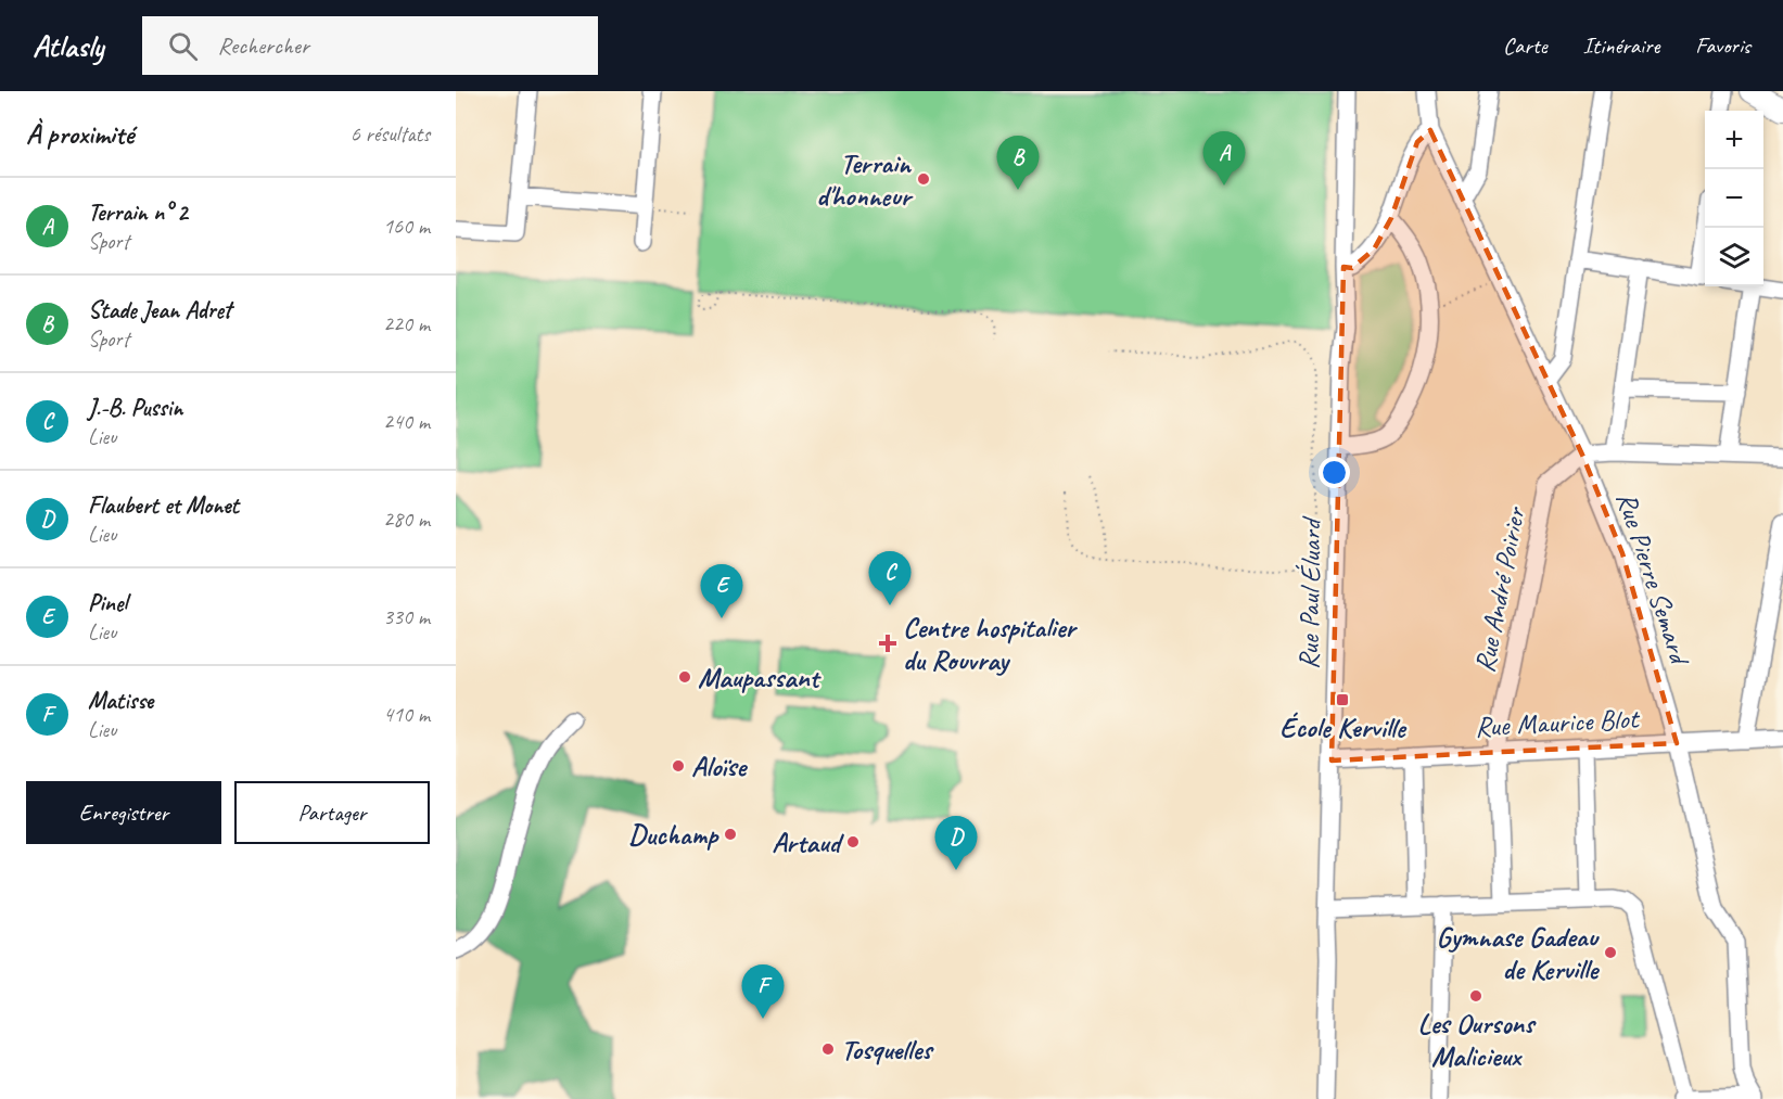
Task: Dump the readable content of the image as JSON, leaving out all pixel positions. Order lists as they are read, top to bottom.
{
  "streets": {
    "street": [
      "Rue Pierre Semard",
      "Rue André Poirier",
      "Rue Paul Éluard",
      "Rue Maurice Blot"
    ]
  },
  "crossings": [
    ["Rue Pierre Semard", "Rue André Poirier"],
    ["Rue Pierre Semard", "Rue Maurice Blot"],
    ["Rue André Poirier", "Rue Maurice Blot"],
    ["Rue Paul Éluard", "Rue Maurice Blot"]
  ],
  "places": {
    "other": [
      "Terrain d'honneur",
      "Maupassant",
      "Aloïse",
      "Duchamp",
      "Artaud",
      "Gymnase Gadeau de Kerville",
      "Les Oursons Malicieux",
      "Tosquelles"
    ],
    "health": ["Centre hospitalier du Rouvray"],
    "transit": ["École Kerville"]
  },
  "page": {
    "header": "Atlasly",
    "search": "Rechercher",
    "nav": ["Carte", "Itinéraire", "Favoris"],
    "heading": ["À proximité", "6 résultats"],
    "map_buttons": ["+", "−"],
    "pins": [
      "A",
      "B",
      "C",
      "E",
      "D",
      "F"
    ],
    "list": [
      {
        "mark": "A",
        "name": "Terrain n° 2",
        "note": "Sport",
        "value": "160 m"
      },
      {
        "mark": "B",
        "name": "Stade Jean Adret",
        "note": "Sport",
        "value": "220 m"
      },
      {
        "mark": "C",
        "name": "J.-B. Pussin",
        "note": "Lieu",
        "value": "240 m"
      },
      {
        "mark": "D",
        "name": "Flaubert et Monet",
        "note": "Lieu",
        "value": "280 m"
      },
      {
        "mark": "E",
        "name": "Pinel",
        "note": "Lieu",
        "value": "330 m"
      },
      {
        "mark": "F",
        "name": "Matisse",
        "note": "Lieu",
        "value": "410 m"
      }
    ],
    "buttons": ["Enregistrer", "Partager"]
  }
}
